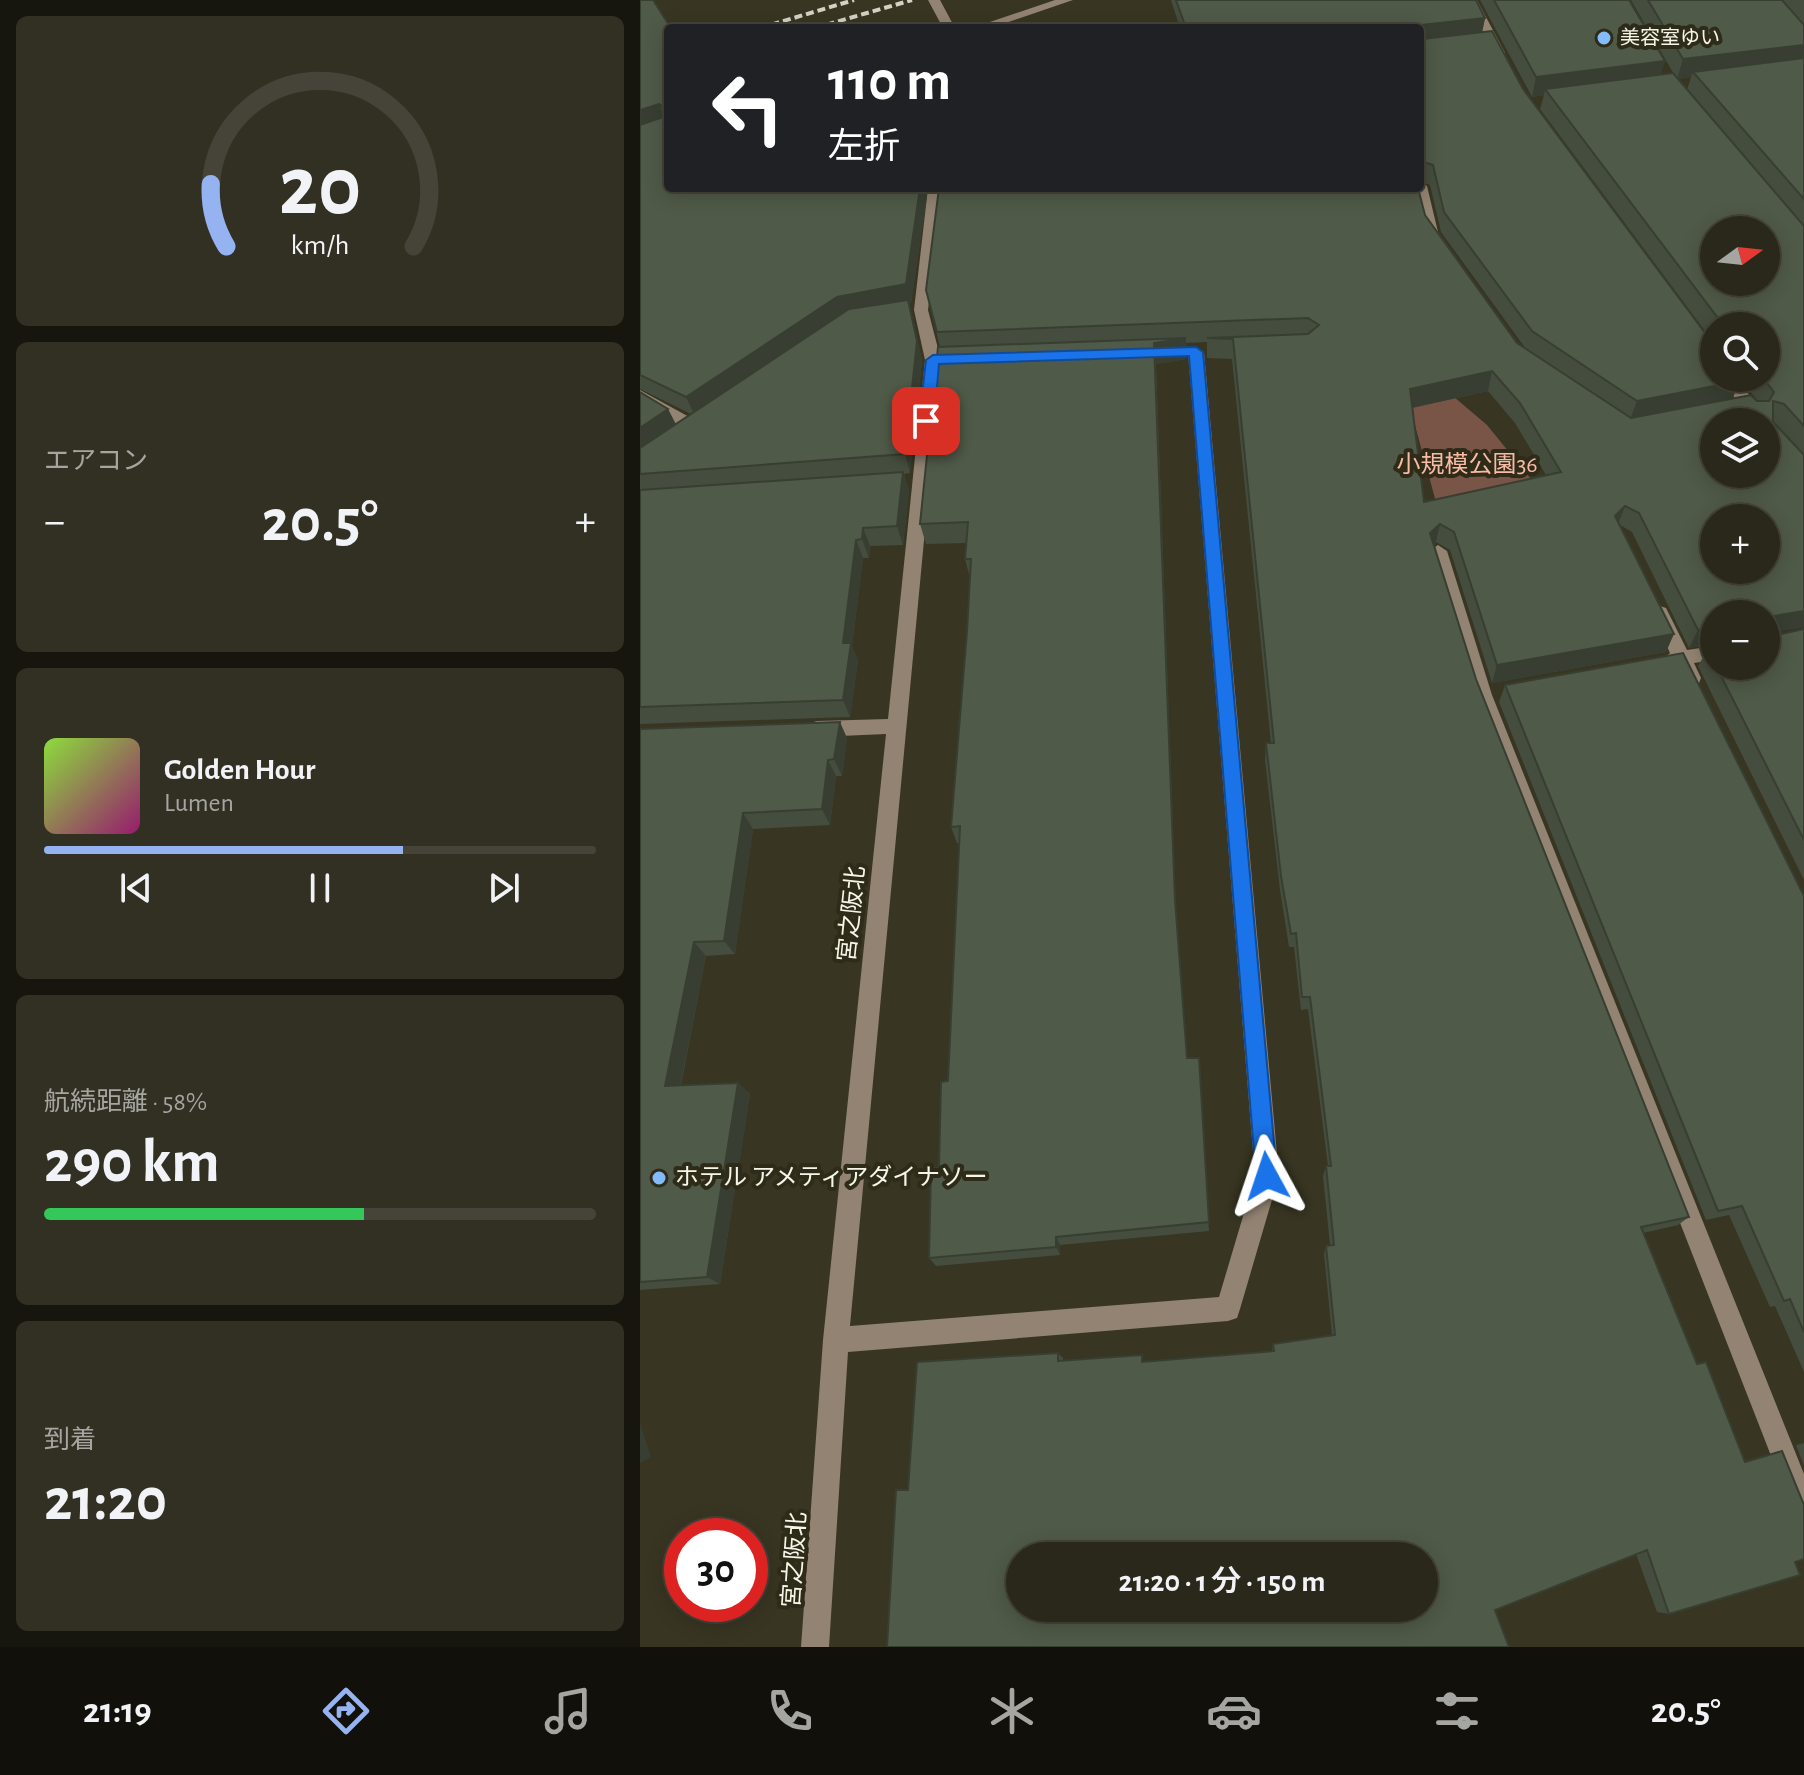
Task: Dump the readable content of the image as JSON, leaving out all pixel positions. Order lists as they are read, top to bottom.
{
  "streets": {
    "street": ["宮之阪北"]
  },
  "parks": ["小規模公園36"],
  "places": ["美容室ゆい", "ホテル アメティアダイナソー"],
  "north": "right",
  "page": {
    "turn": ["110 m", "左折"],
    "map_buttons": ["+", "−"],
    "tile": [
      "エアコン",
      ["航続距離 · 58%", "290 km"],
      ["到着", "21:20"]
    ],
    "heat": ["−", "20.5°", "+"],
    "song": ["Golden Hour", "Lumen"],
    "limit": "30",
    "trip": "21:20 · 1 分 · 150 m",
    "tabs": ["21:19", "20.5°"],
    "gauge": ["20", "km/h"]
  }
}
